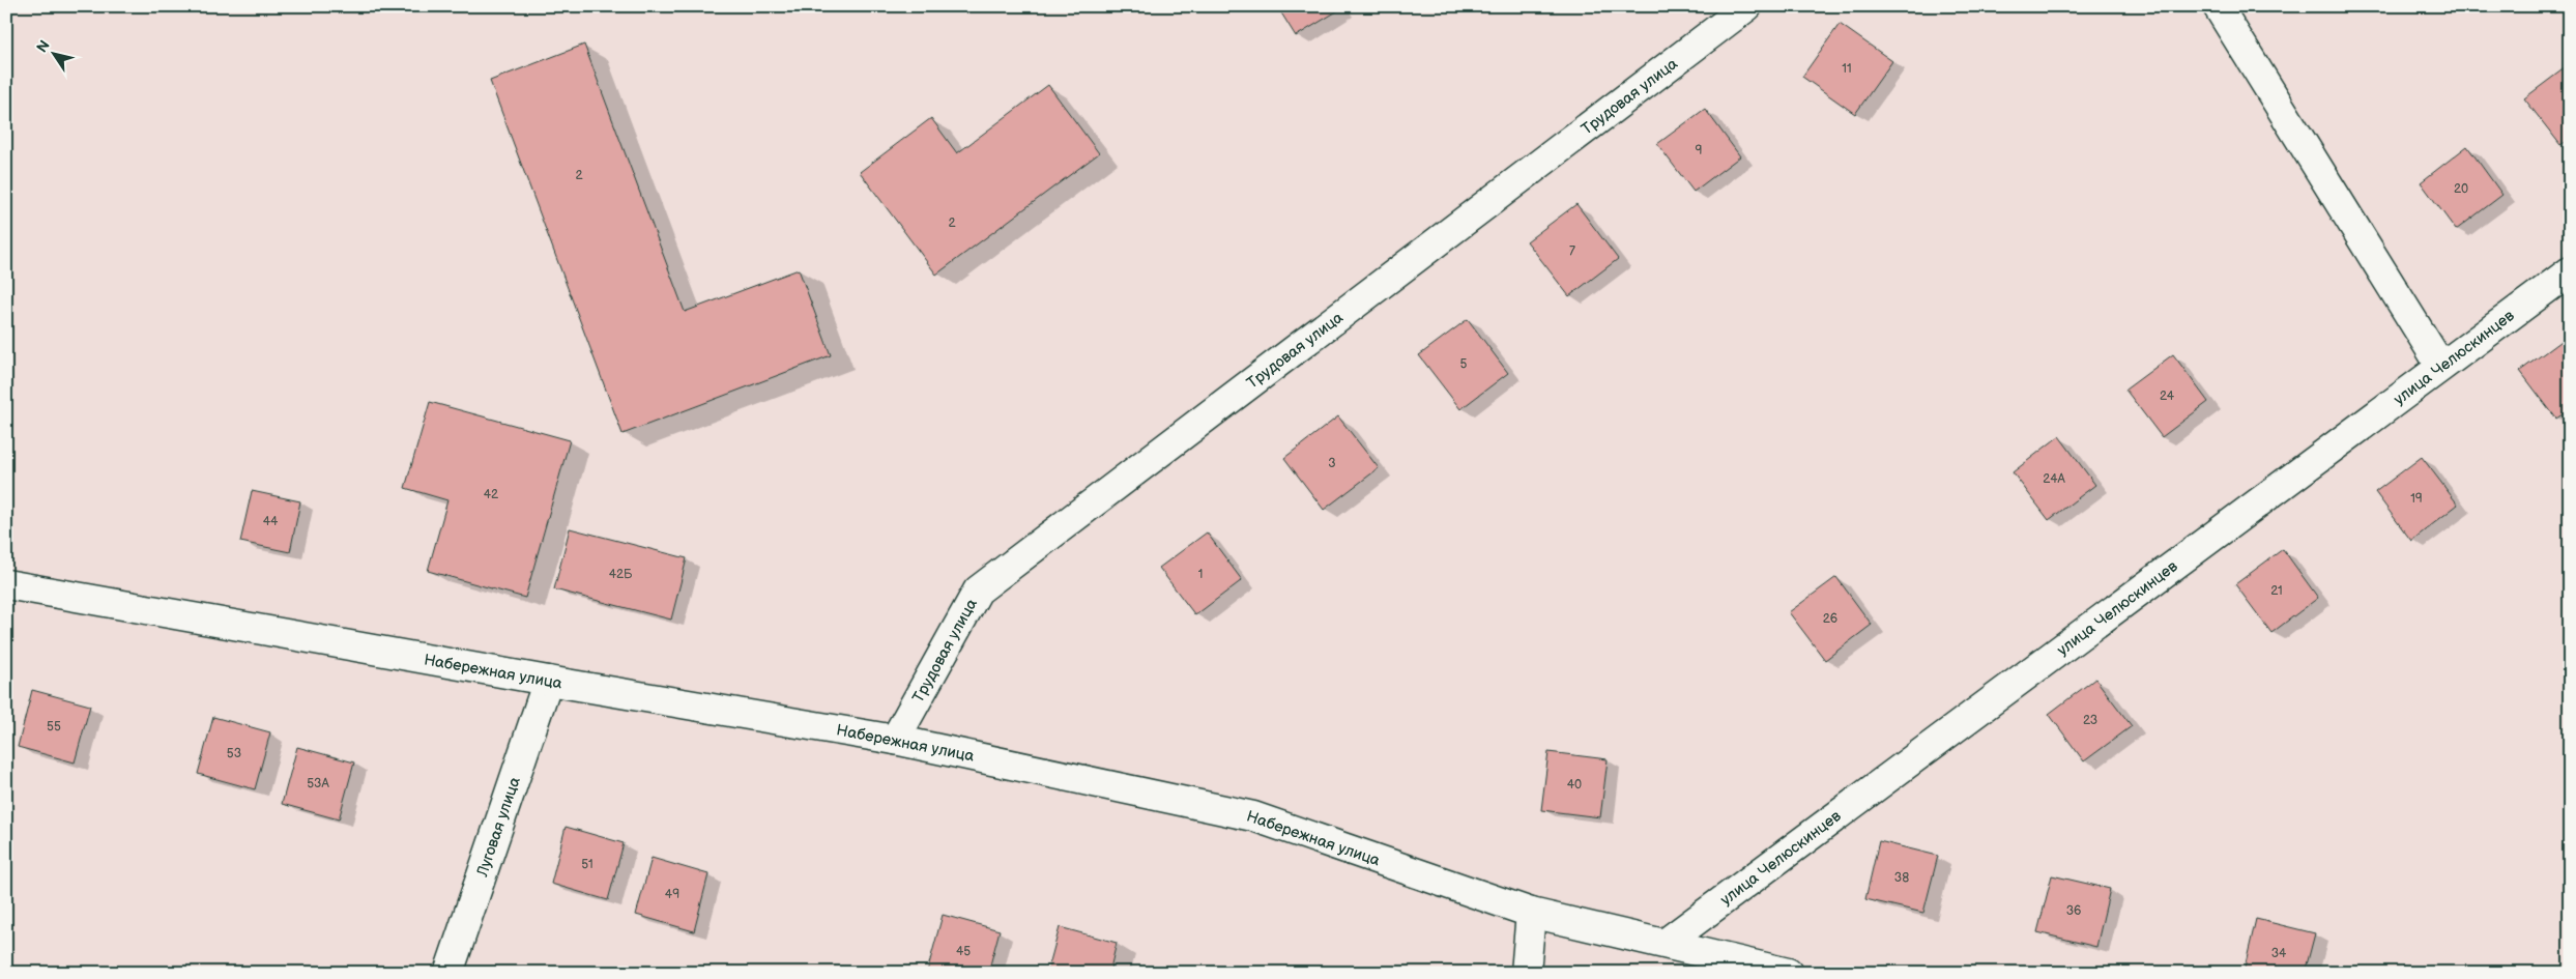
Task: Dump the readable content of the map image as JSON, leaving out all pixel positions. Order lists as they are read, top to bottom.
{
  "streets": {
    "street": [
      "Трудовая улица",
      "улица Челюскинцев",
      "Набережная улица",
      "Луговая улица"
    ]
  },
  "crossings": [
    ["Трудовая улица", "Набережная улица"],
    ["улица Челюскинцев", "Набережная улица"],
    ["Набережная улица", "Луговая улица"]
  ],
  "house_numbers": [
    "11",
    "9",
    "2",
    "20",
    "2",
    "7",
    "5",
    "24",
    "3",
    "24А",
    "42",
    "19",
    "44",
    "42Б",
    "1",
    "21",
    "26",
    "23",
    "55",
    "53",
    "53А",
    "40",
    "51",
    "38",
    "49",
    "36",
    "45",
    "34"
  ],
  "north": "top left"
}
